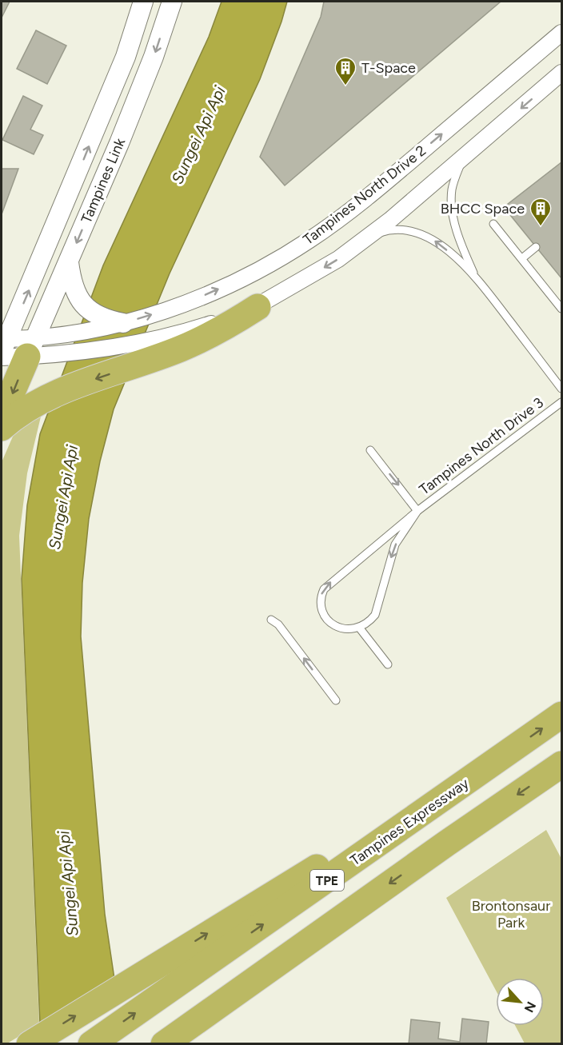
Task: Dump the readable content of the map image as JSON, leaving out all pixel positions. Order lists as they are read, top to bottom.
{
  "streets": {
    "highway": ["Tampines Expressway", "TPE"],
    "street": ["Tampines Link", "Tampines North Drive 2"],
    "lane": ["Tampines North Drive 3"]
  },
  "crossings": [
    ["Tampines Link", "Tampines North Drive 2"]
  ],
  "water": ["Sungei Api Api"],
  "parks": ["Brontonsaur Park"],
  "places": {
    "building": ["T-Space", "BHCC Space"]
  },
  "north": "bottom right"
}
